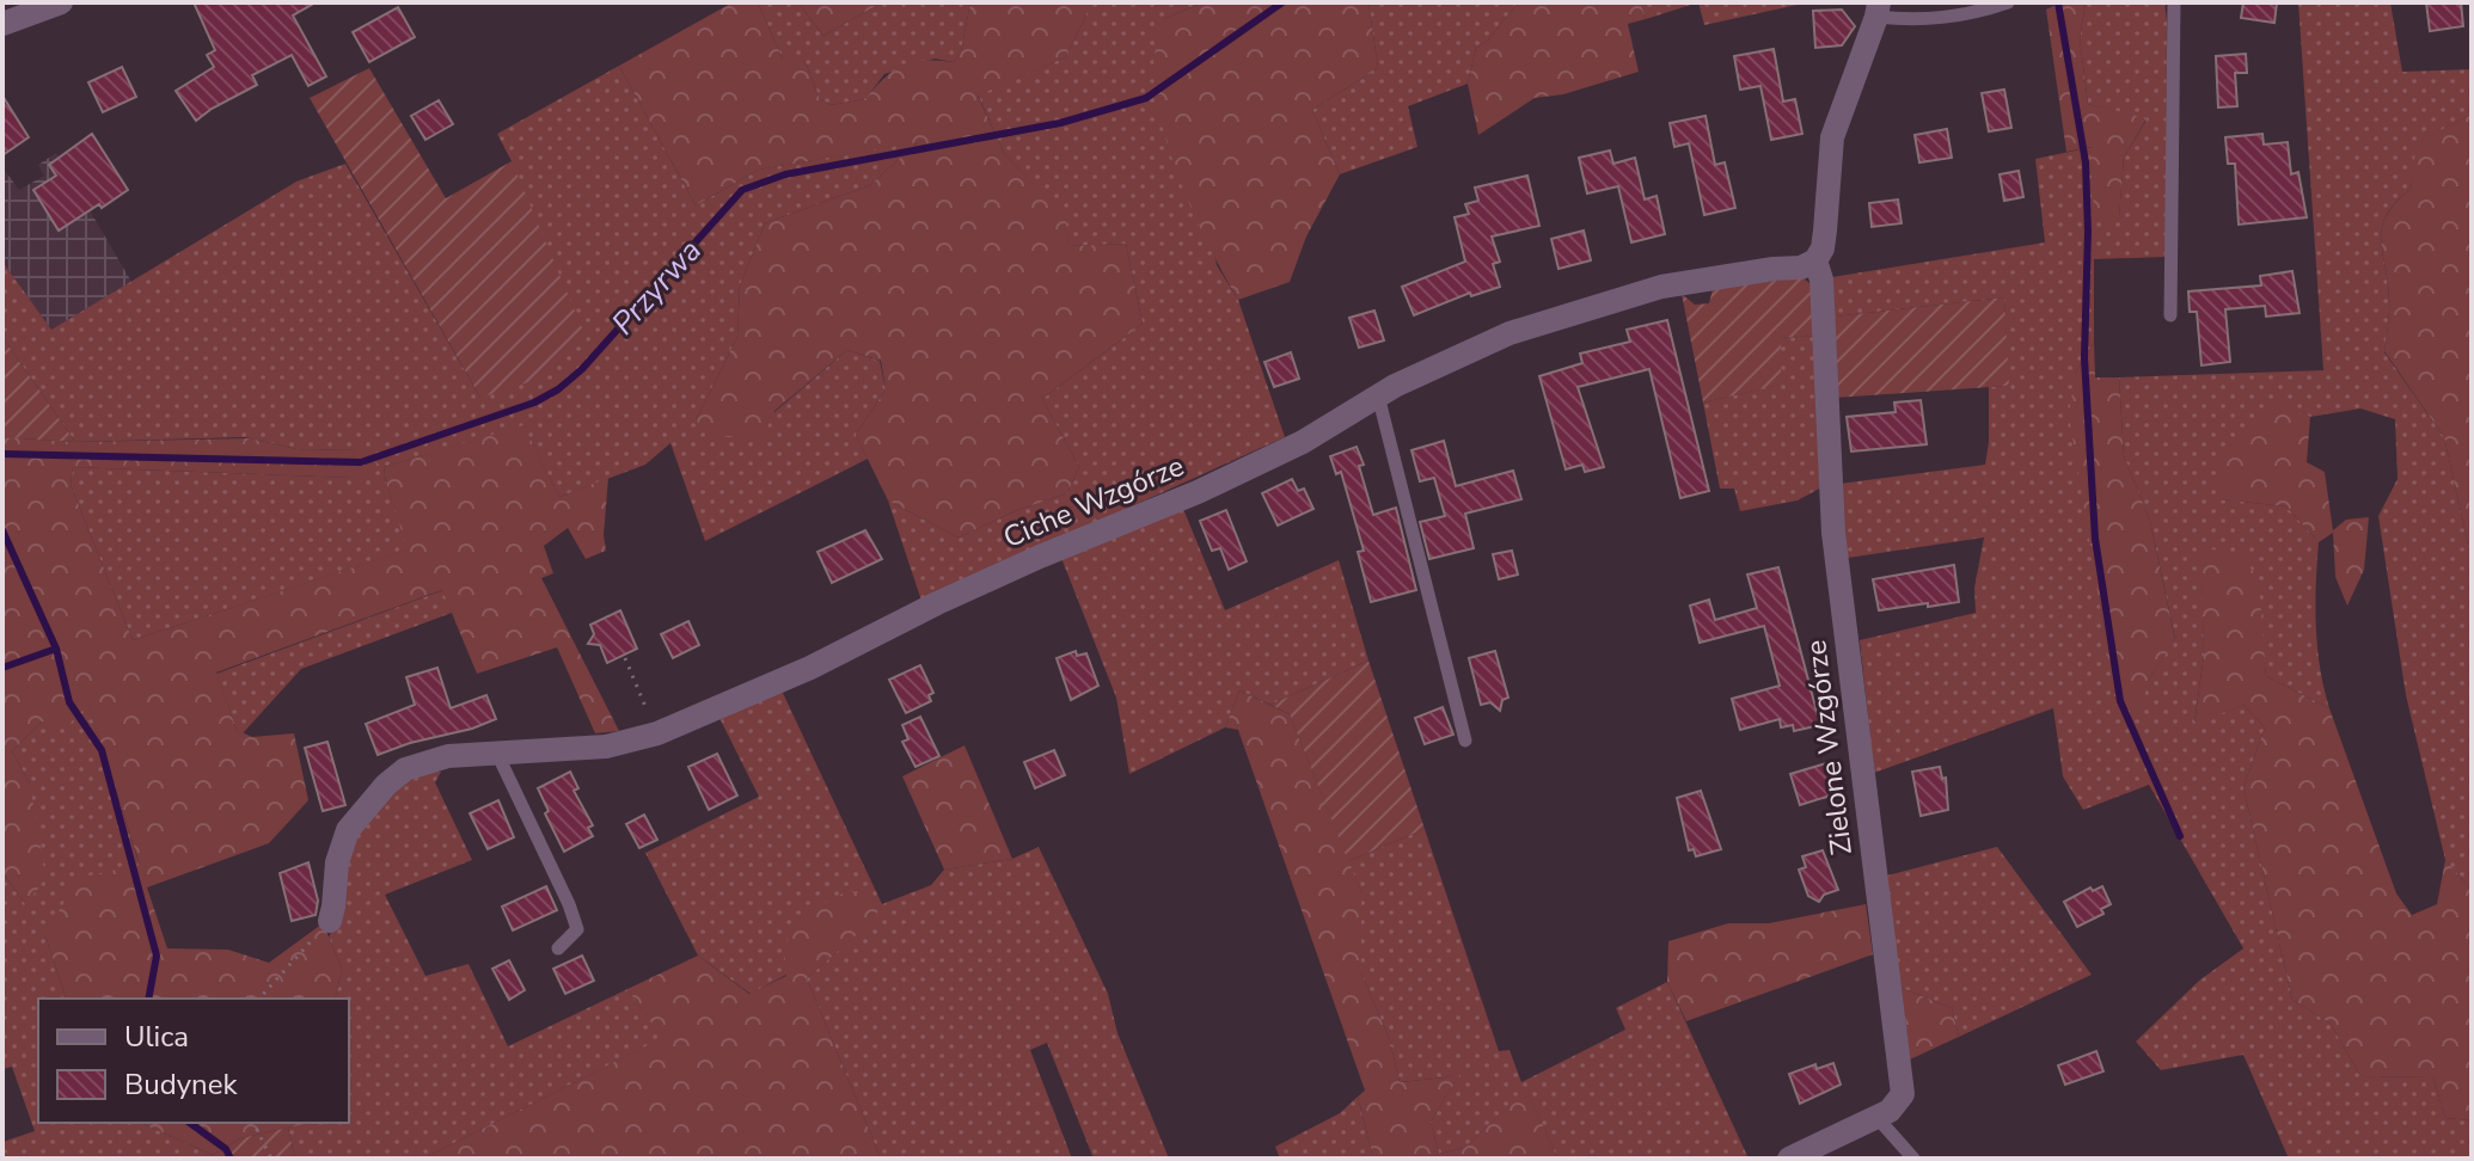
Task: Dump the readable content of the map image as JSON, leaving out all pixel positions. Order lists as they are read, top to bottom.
{
  "streets": {
    "street": ["Ciche Wzgórze", "Zielone Wzgórze"]
  },
  "crossings": [
    ["Ciche Wzgórze", "Zielone Wzgórze"]
  ],
  "water": ["Przyrwa"],
  "legend": ["Ulica", "Budynek"]
}
